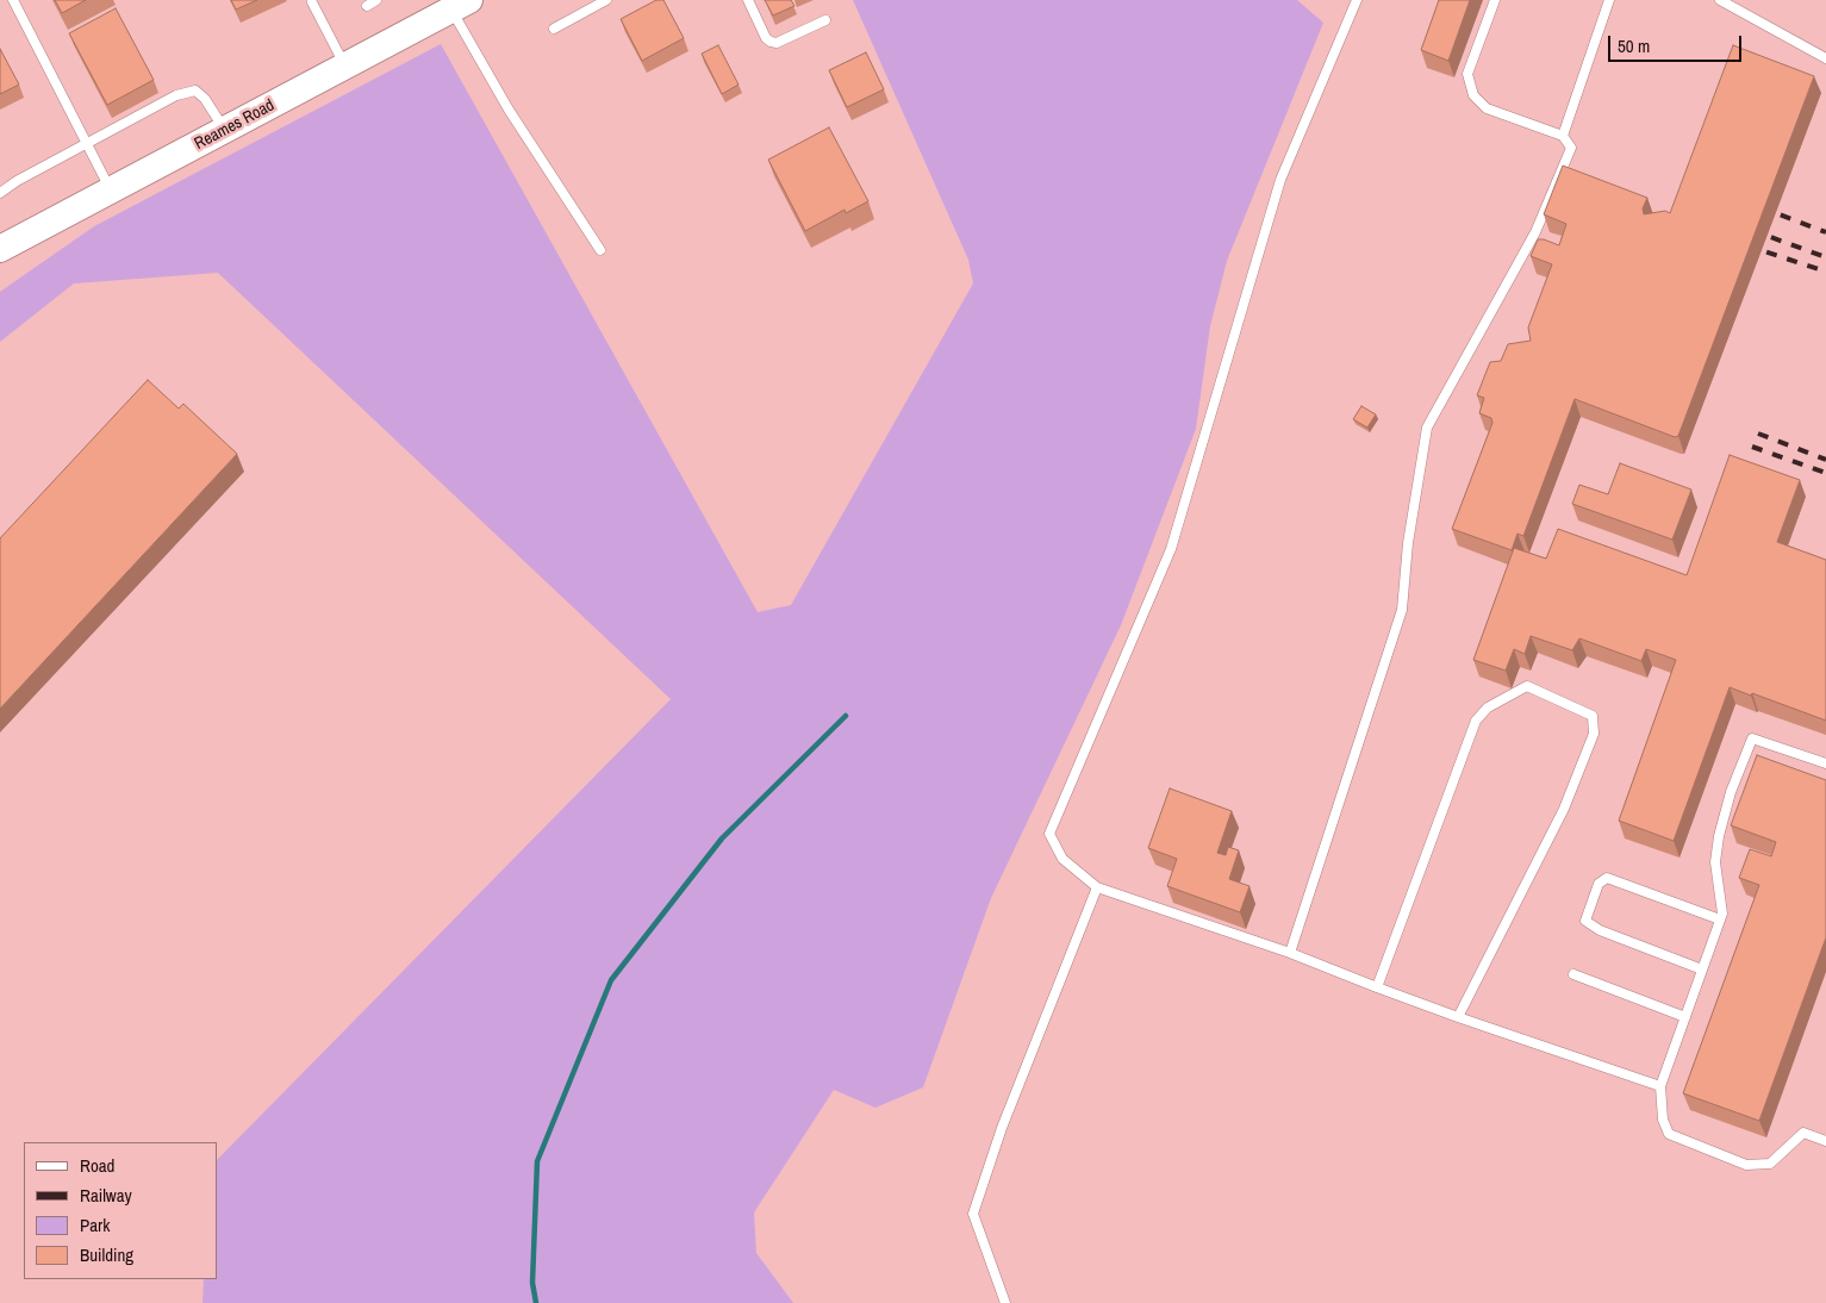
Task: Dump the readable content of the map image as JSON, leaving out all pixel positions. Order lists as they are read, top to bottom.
{
  "streets": {
    "main road": ["Reames Road"]
  },
  "legend": [
    "Road",
    "Railway",
    "Park",
    "Building"
  ],
  "scale_bar": "50 m"
}
